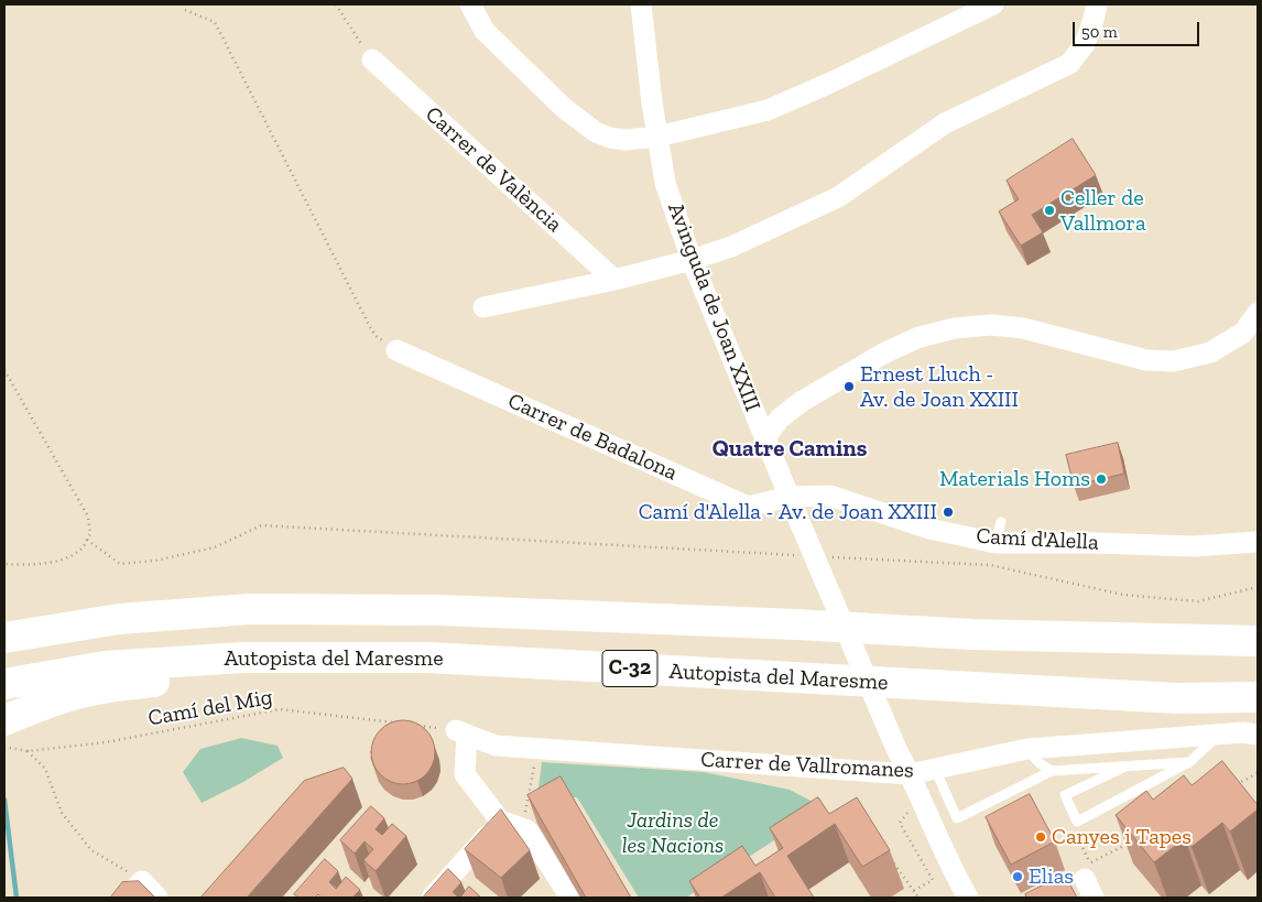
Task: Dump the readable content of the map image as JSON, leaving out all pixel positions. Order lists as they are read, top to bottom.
{
  "streets": {
    "highway": ["Autopista del Maresme", "C-32"],
    "street": [
      "Carrer de València",
      "Avinguda de Joan XXIII",
      "Carrer de Badalona",
      "Camí d'Alella",
      "Carrer de Vallromanes"
    ],
    "path": ["Camí del Mig"]
  },
  "crossings": [
    ["Avinguda de Joan XXIII", "Carrer de Badalona"],
    ["Avinguda de Joan XXIII", "Camí d'Alella"],
    ["Avinguda de Joan XXIII", "Carrer de Vallromanes"],
    ["Carrer de Badalona", "Camí d'Alella"]
  ],
  "districts": ["Quatre Camins"],
  "parks": ["Jardins de les Nacions"],
  "places": [
    "Celler de Vallmora",
    "Ernest Lluch - Av. de Joan XXIII",
    "Materials Homs",
    "Camí d'Alella - Av. de Joan XXIII",
    "Canyes i Tapes",
    "Elias"
  ],
  "scale_bar": "50 m"
}
